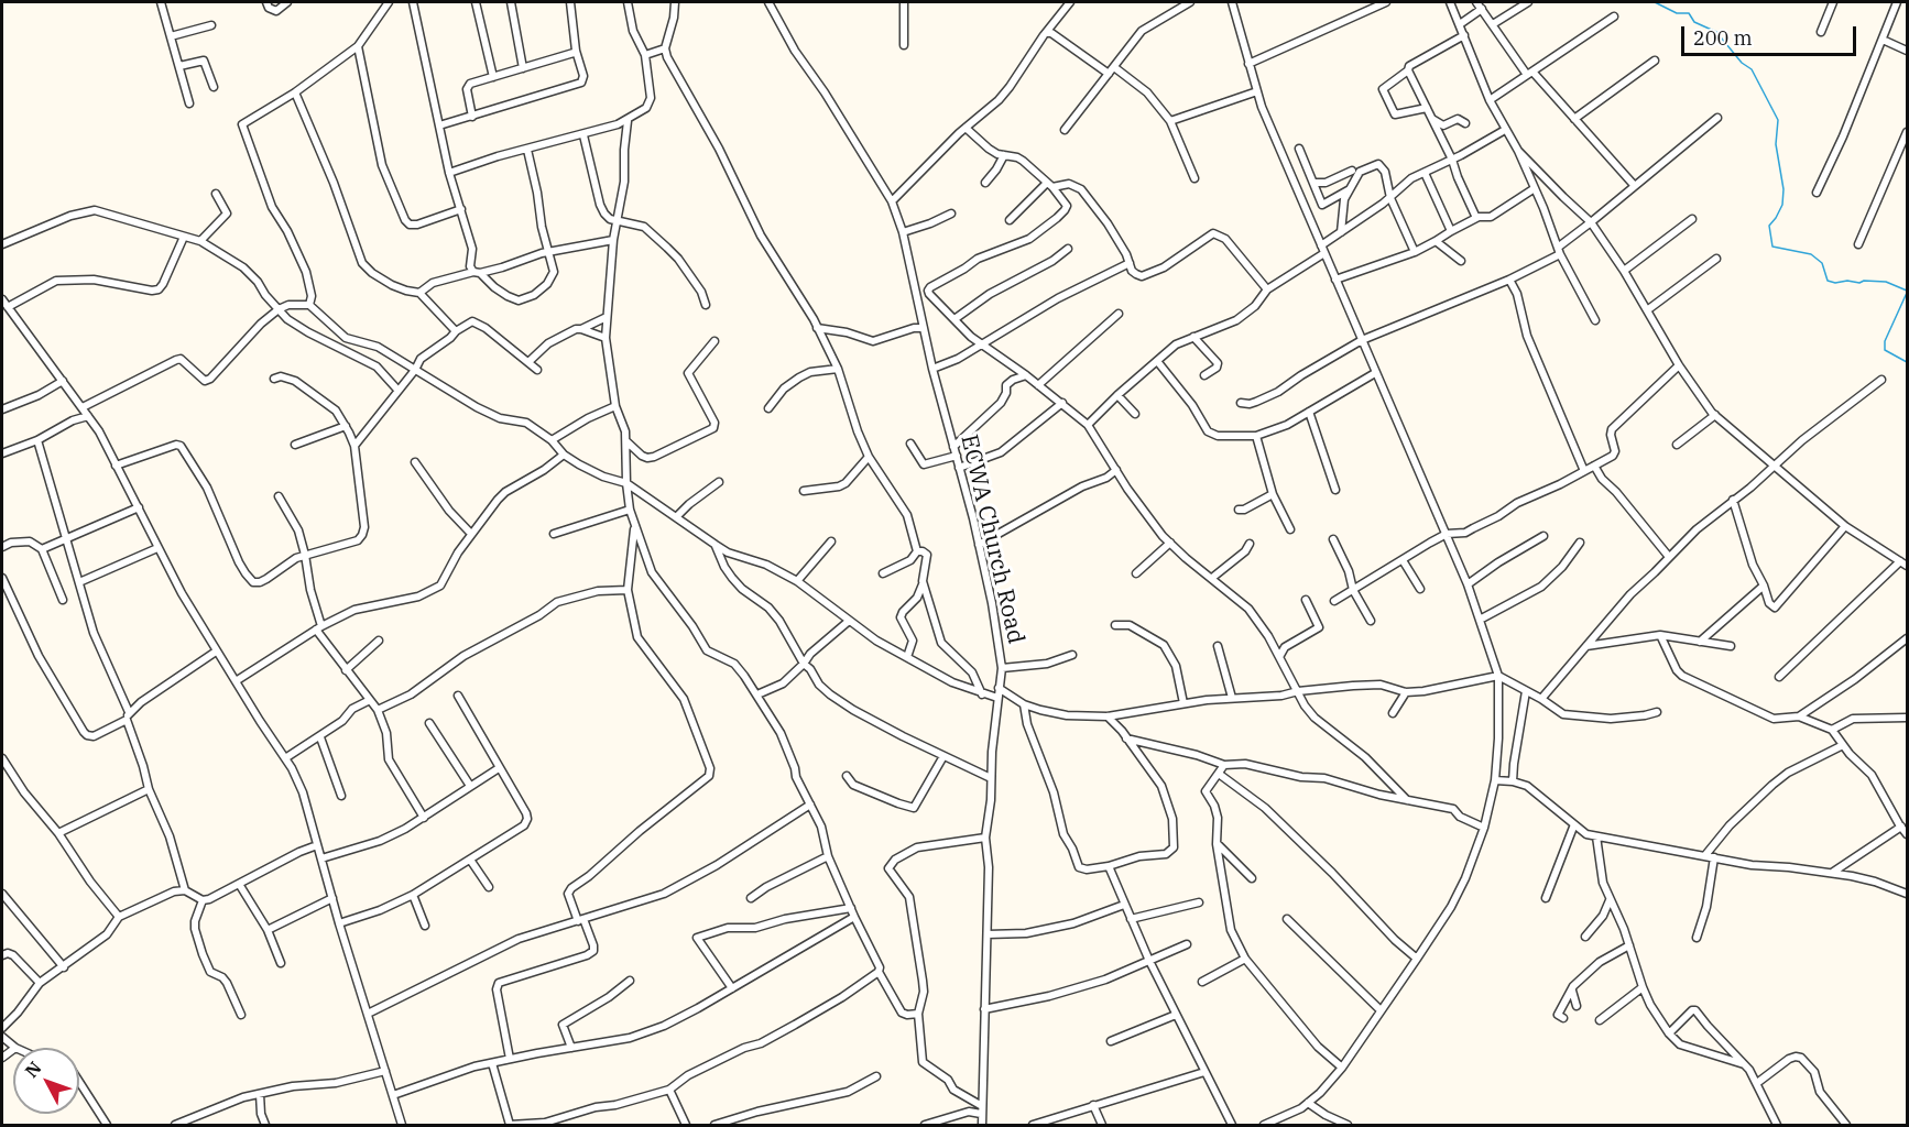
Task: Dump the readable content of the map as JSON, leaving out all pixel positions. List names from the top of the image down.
{
  "streets": {
    "street": ["ECWA Church Road"]
  },
  "scale_bar": "200 m",
  "north": "top left"
}
